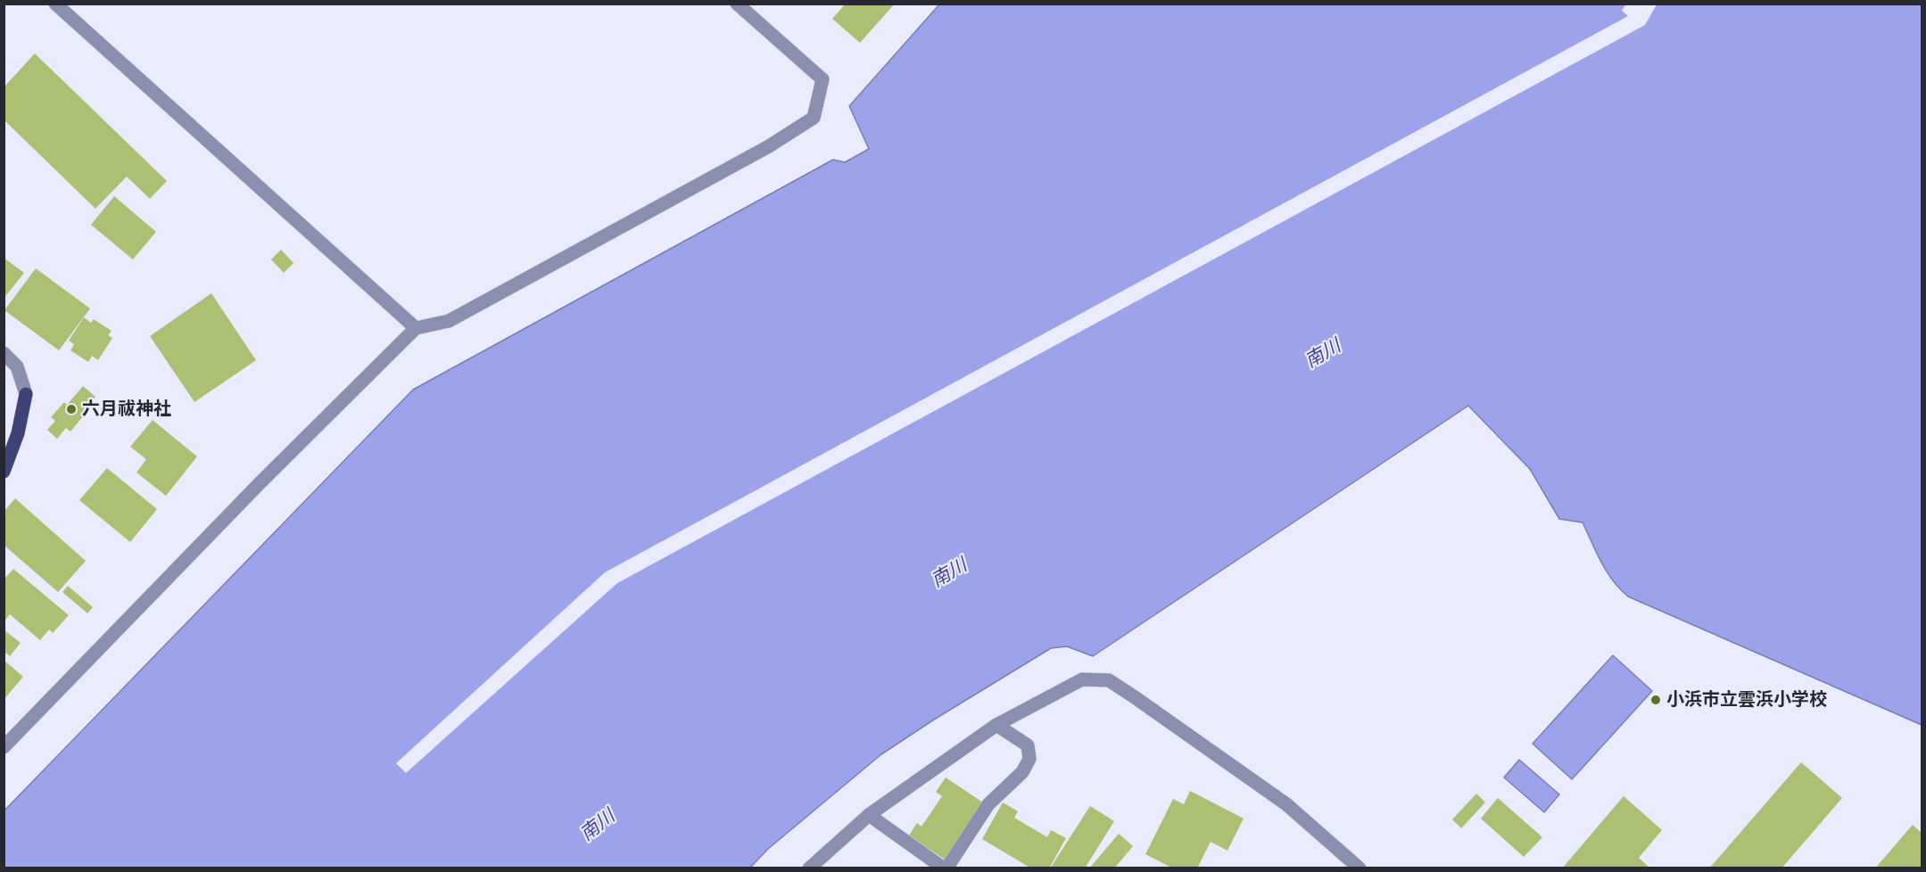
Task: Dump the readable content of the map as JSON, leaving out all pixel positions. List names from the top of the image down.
{
  "water": ["南川"],
  "places": ["六月祓神社", "小浜市立雲浜小学校"]
}
